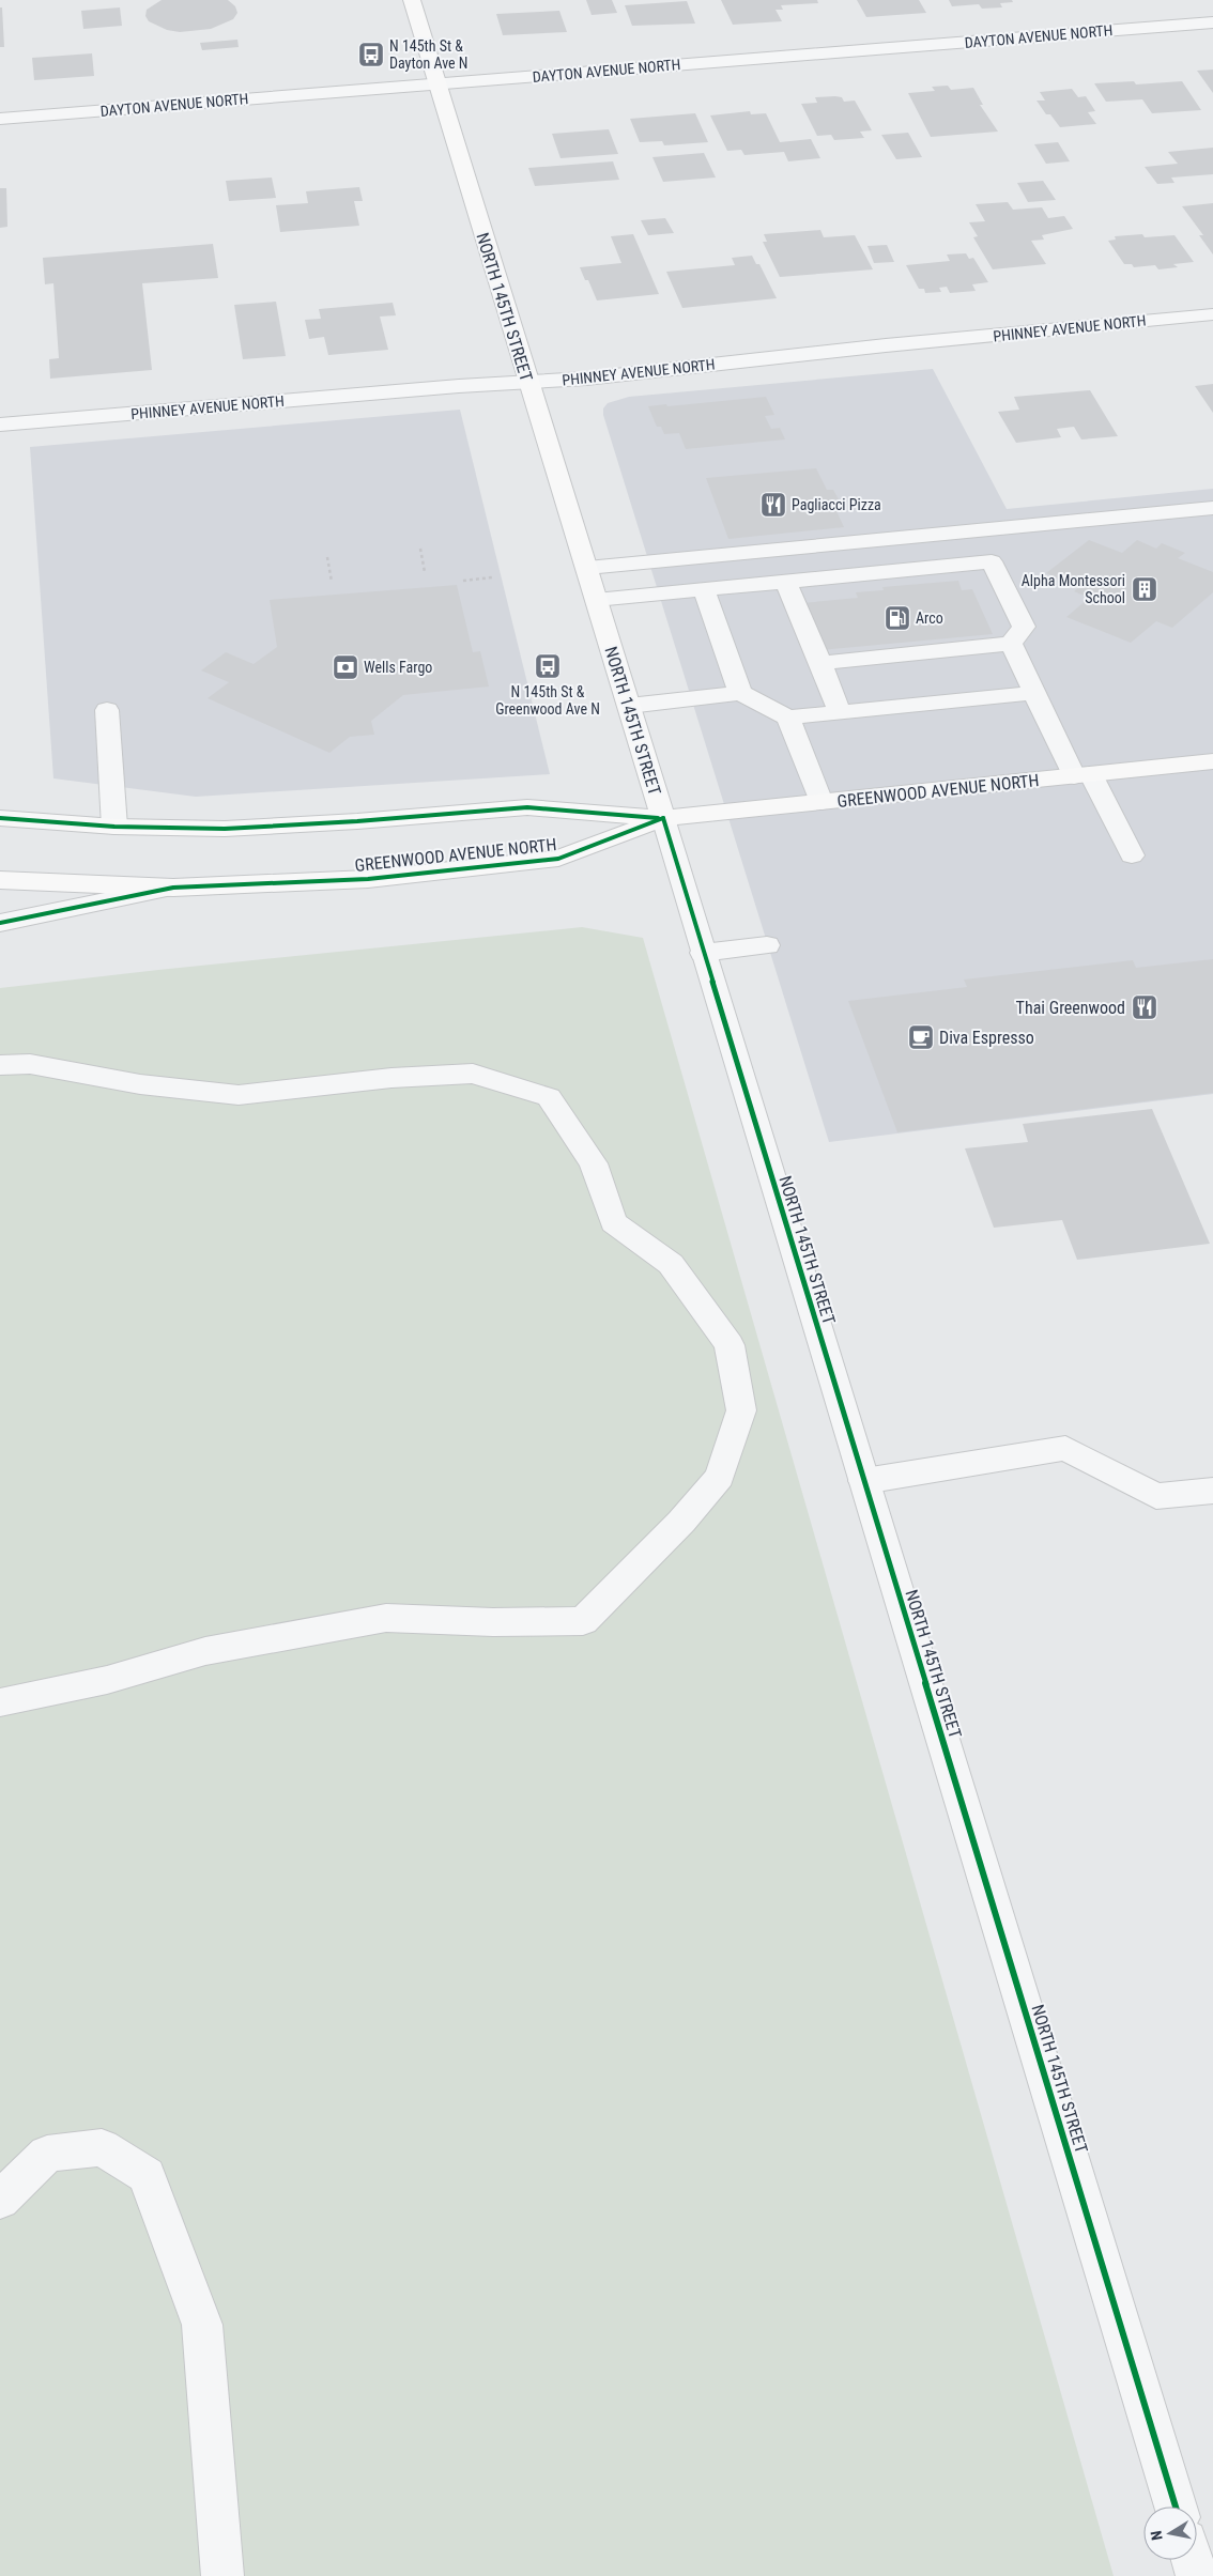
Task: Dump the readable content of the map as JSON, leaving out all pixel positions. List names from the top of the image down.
{
  "streets": {
    "main road": ["NORTH 145TH STREET", "GREENWOOD AVENUE NORTH"],
    "street": ["DAYTON AVENUE NORTH", "PHINNEY AVENUE NORTH"]
  },
  "crossings": [
    ["DAYTON AVENUE NORTH", "NORTH 145TH STREET"],
    ["NORTH 145TH STREET", "PHINNEY AVENUE NORTH"],
    ["NORTH 145TH STREET", "GREENWOOD AVENUE NORTH"]
  ],
  "places": {
    "bus stop": ["N 145th St & Dayton Ave N", "N 145th St & Greenwood Ave N"],
    "restaurant": ["Pagliacci Pizza", "Thai Greenwood"],
    "building": ["Alpha Montessori School"],
    "fuel station": ["Arco"],
    "bank": ["Wells Fargo"],
    "cafe": ["Diva Espresso"]
  },
  "north": "left"
}
